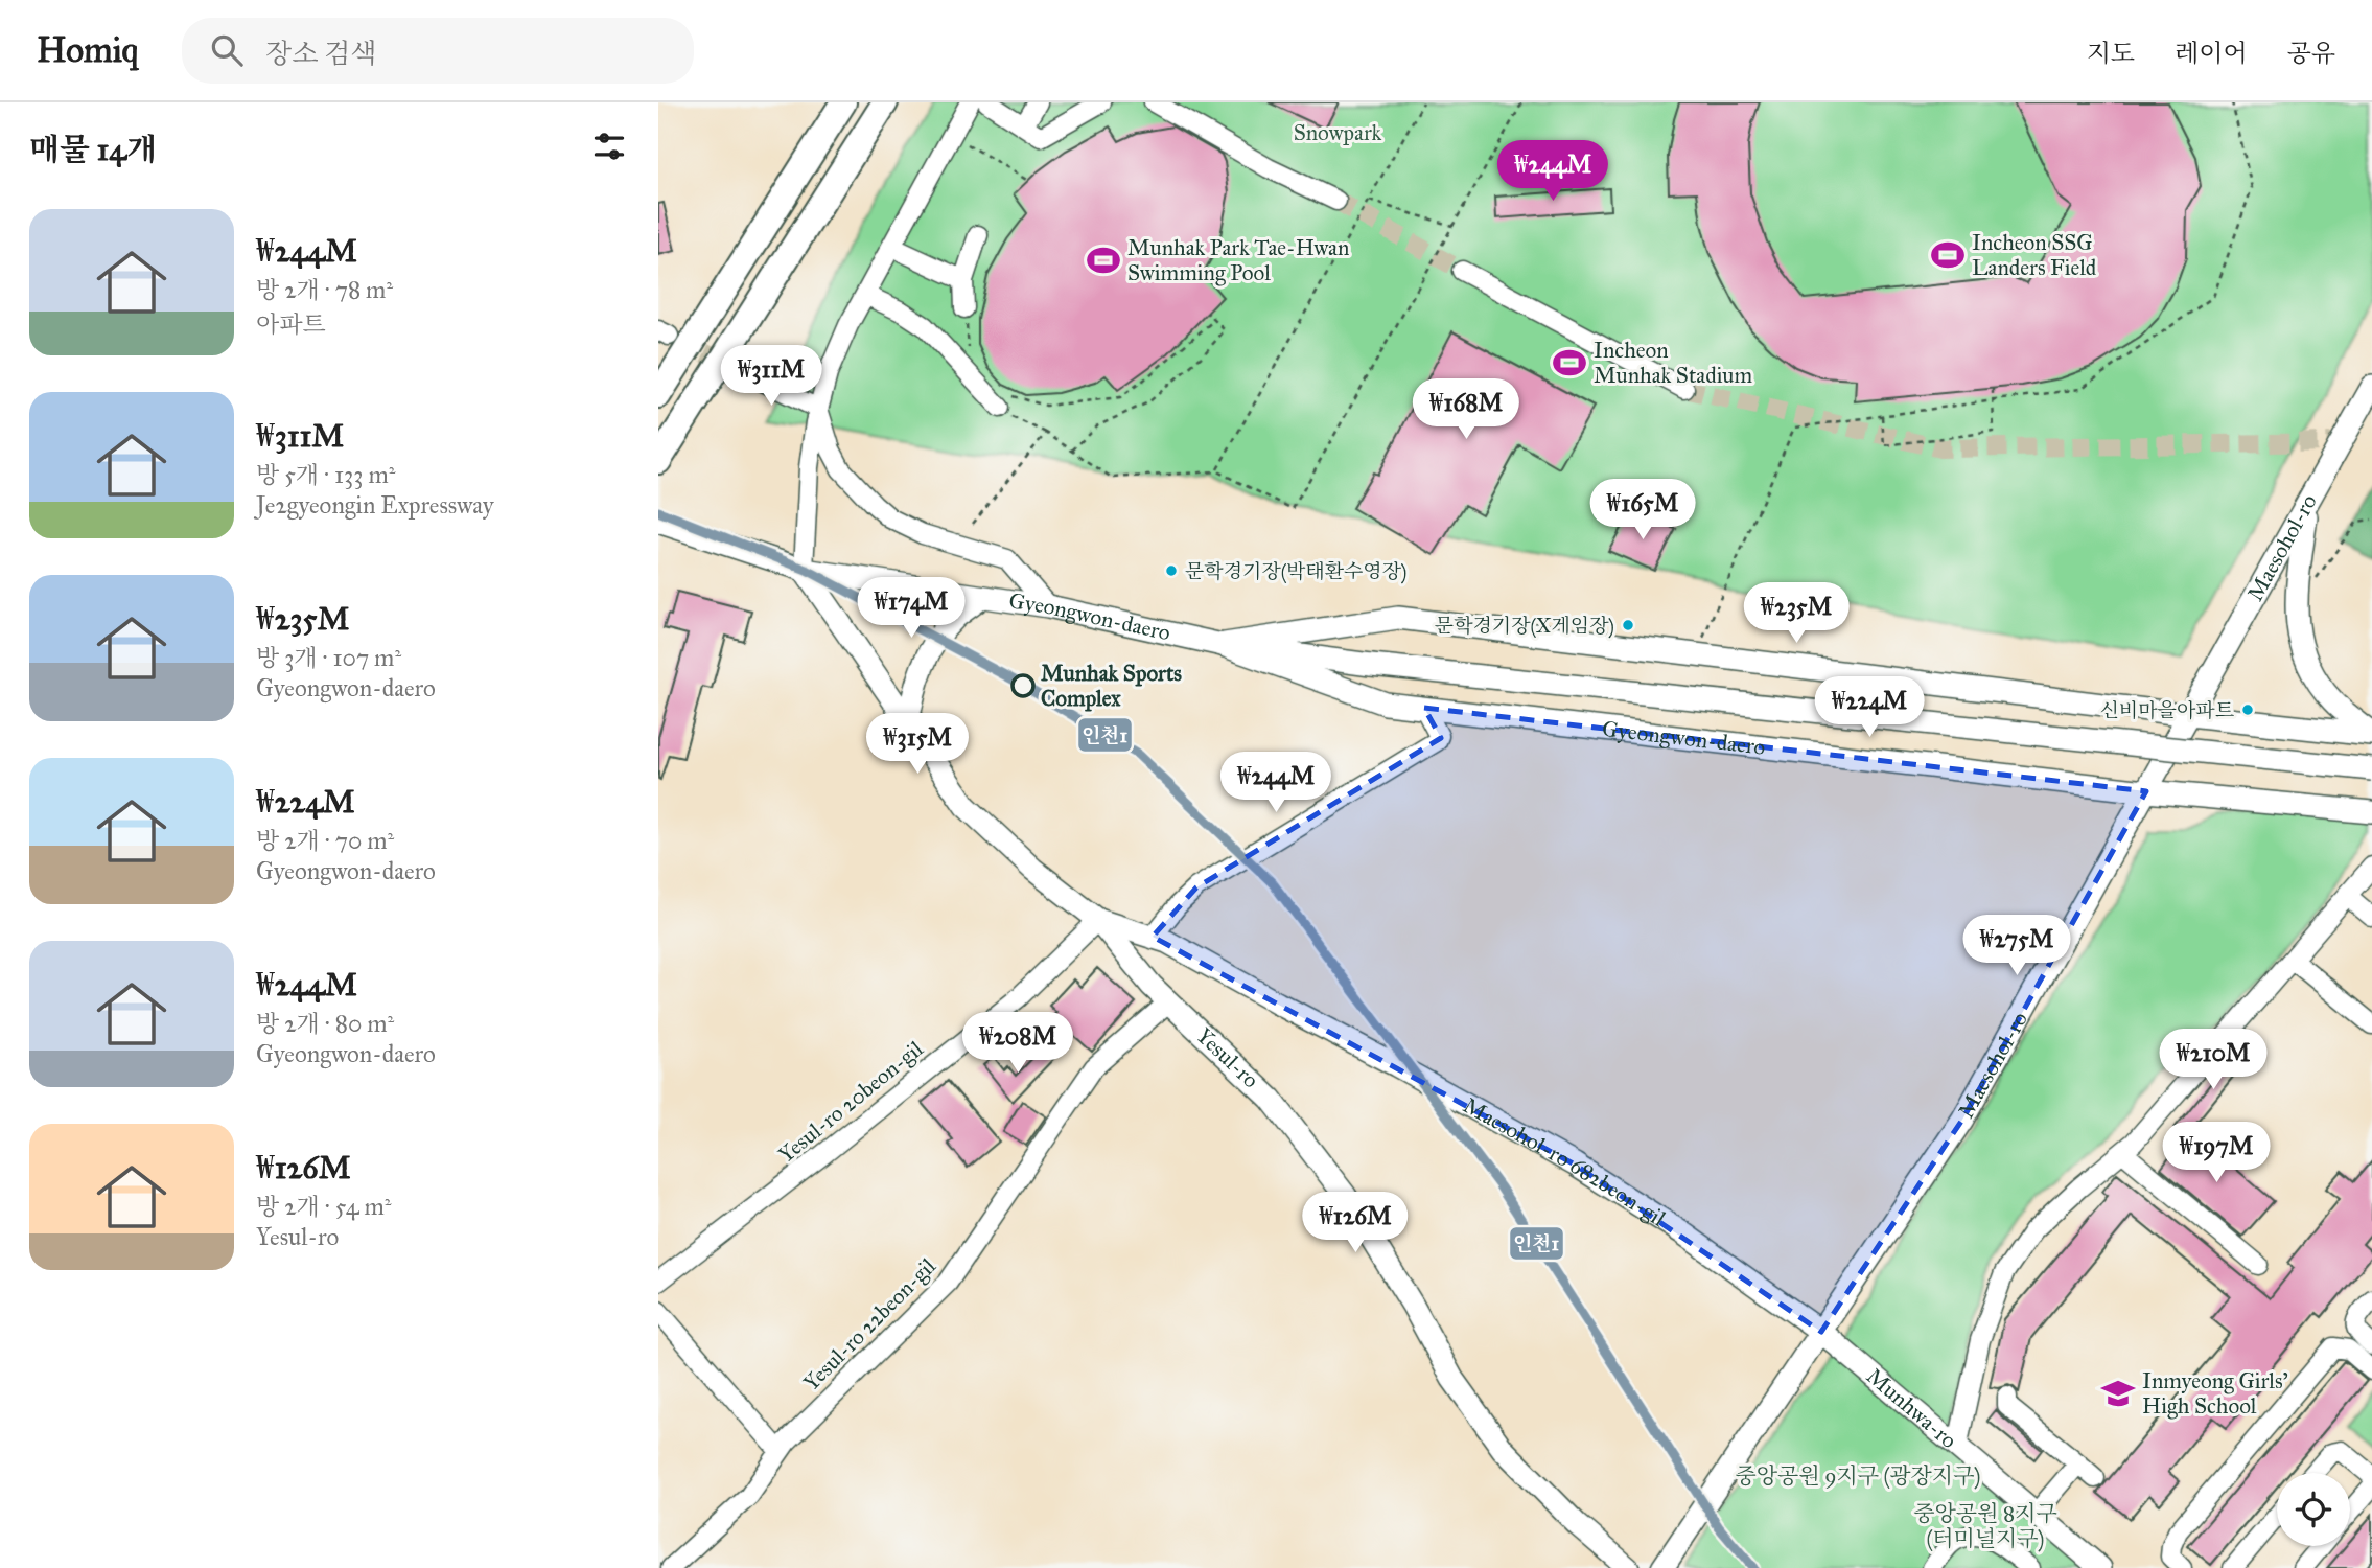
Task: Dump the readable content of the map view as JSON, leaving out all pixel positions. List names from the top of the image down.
{
  "streets": {
    "main road": [
      "Maesohol-ro",
      "Gyeongwon-daero",
      "Yesul-ro",
      "Maesohol-ro 682beon-gil",
      "Munhwa-ro"
    ],
    "street": ["Yesul-ro 20beon-gil", "Yesul-ro 22beon-gil"]
  },
  "crossings": [
    ["Maesohol-ro", "Gyeongwon-daero"],
    ["Maesohol-ro", "Maesohol-ro 682beon-gil"],
    ["Maesohol-ro", "Munhwa-ro"],
    ["Gyeongwon-daero", "Yesul-ro"],
    ["Yesul-ro", "Yesul-ro 20beon-gil"],
    ["Yesul-ro", "Maesohol-ro 682beon-gil"],
    ["Yesul-ro", "Yesul-ro 22beon-gil"],
    ["Yesul-ro 20beon-gil", "Maesohol-ro 682beon-gil"],
    ["Maesohol-ro 682beon-gil", "Munhwa-ro"]
  ],
  "parks": ["Snowpark", "중앙공원 9지구 (광장지구)", "중앙공원 8지구 (터미널지구)"],
  "places": {
    "sports": ["Incheon SSG Landers Field", "Munhak Park Tae-Hwan Swimming Pool", "Incheon Munhak Stadium"],
    "other": [
      "문학경기장(박태환수영장)",
      "문학경기장(X게임장)",
      "Munhak Sports Complex",
      "신비마을아파트"
    ],
    "school or university": ["Inmyeong Girls’ High School"]
  },
  "lines": ["transit line 인천1"],
  "page": {
    "header": "Homiq",
    "search": "장소 검색",
    "nav": ["지도", "레이어", "공유"],
    "heading": "매물 14개",
    "price": [
      "₩244M",
      "₩311M",
      "₩168M",
      "₩165M",
      "₩174M",
      "₩235M",
      "₩224M",
      "₩315M",
      "₩244M",
      "₩275M",
      "₩208M",
      "₩210M",
      "₩197M",
      "₩126M"
    ],
    "list": [
      {
        "name": "₩244M",
        "note": "방 2개 · 78 m² · 아파트"
      },
      {
        "name": "₩311M",
        "note": "방 5개 · 133 m² · Je2gyeongin Expressway"
      },
      {
        "name": "₩235M",
        "note": "방 3개 · 107 m² · Gyeongwon-daero"
      },
      {
        "name": "₩224M",
        "note": "방 2개 · 70 m² · Gyeongwon-daero"
      },
      {
        "name": "₩244M",
        "note": "방 2개 · 80 m² · Gyeongwon-daero"
      },
      {
        "name": "₩126M",
        "note": "방 2개 · 54 m² · Yesul-ro"
      }
    ]
  }
}
